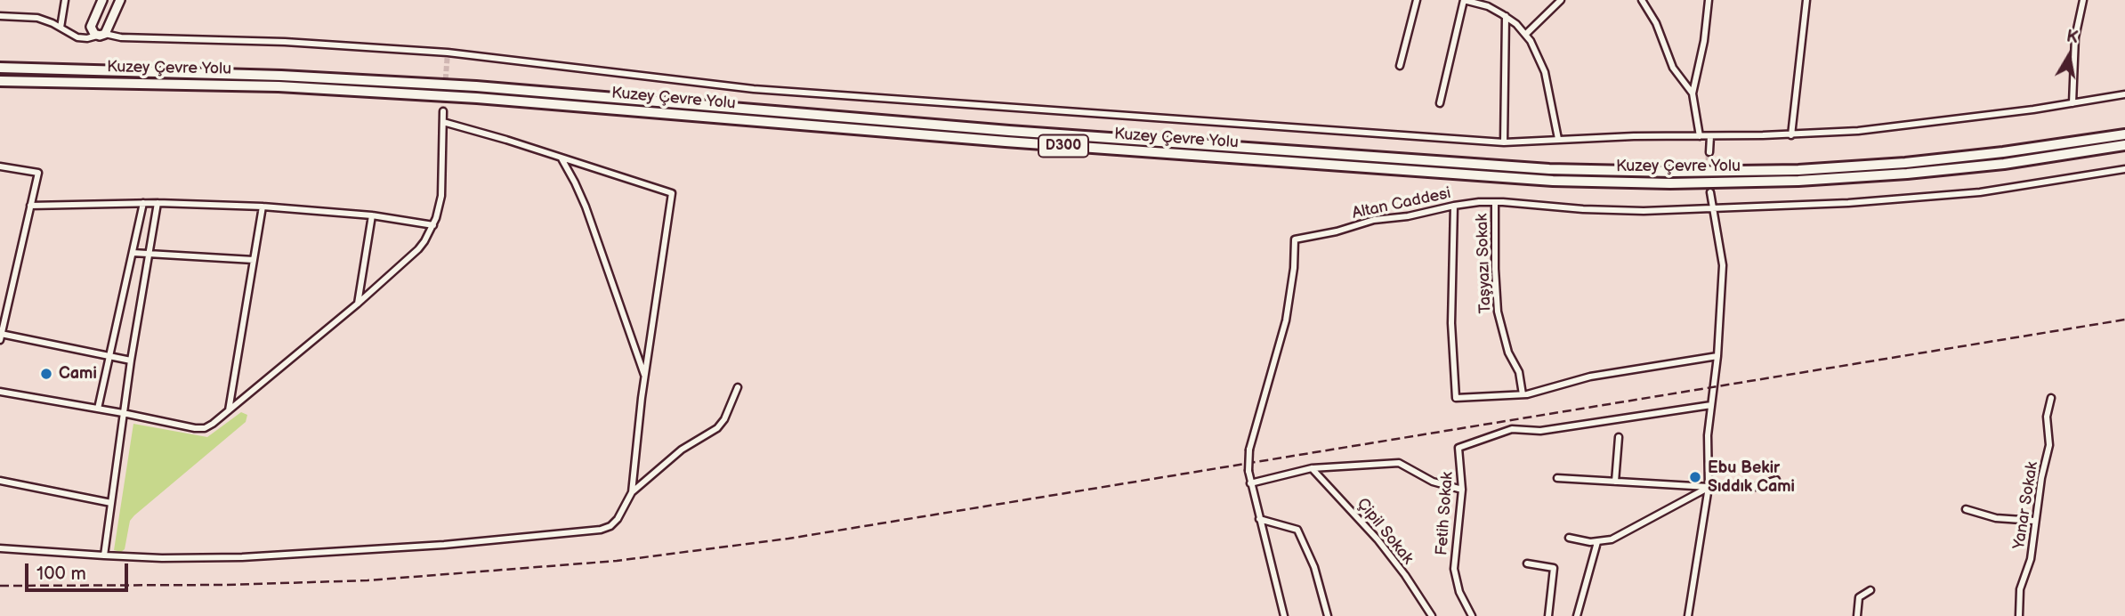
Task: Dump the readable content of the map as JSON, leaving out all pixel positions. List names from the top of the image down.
{
  "streets": {
    "highway": ["Kuzey Çevre Yolu", "D300"],
    "street": [
      "Altan Caddesi",
      "Taşyazı Sokak",
      "Yanar Sokak",
      "Fetih Sokak",
      "Çipil Sokak"
    ]
  },
  "crossings": [
    ["Altan Caddesi", "Taşyazı Sokak"]
  ],
  "places": ["Cami", "Ebu Bekir Sıddık Cami"],
  "scale_bar": "100 m",
  "north": "top"
}
